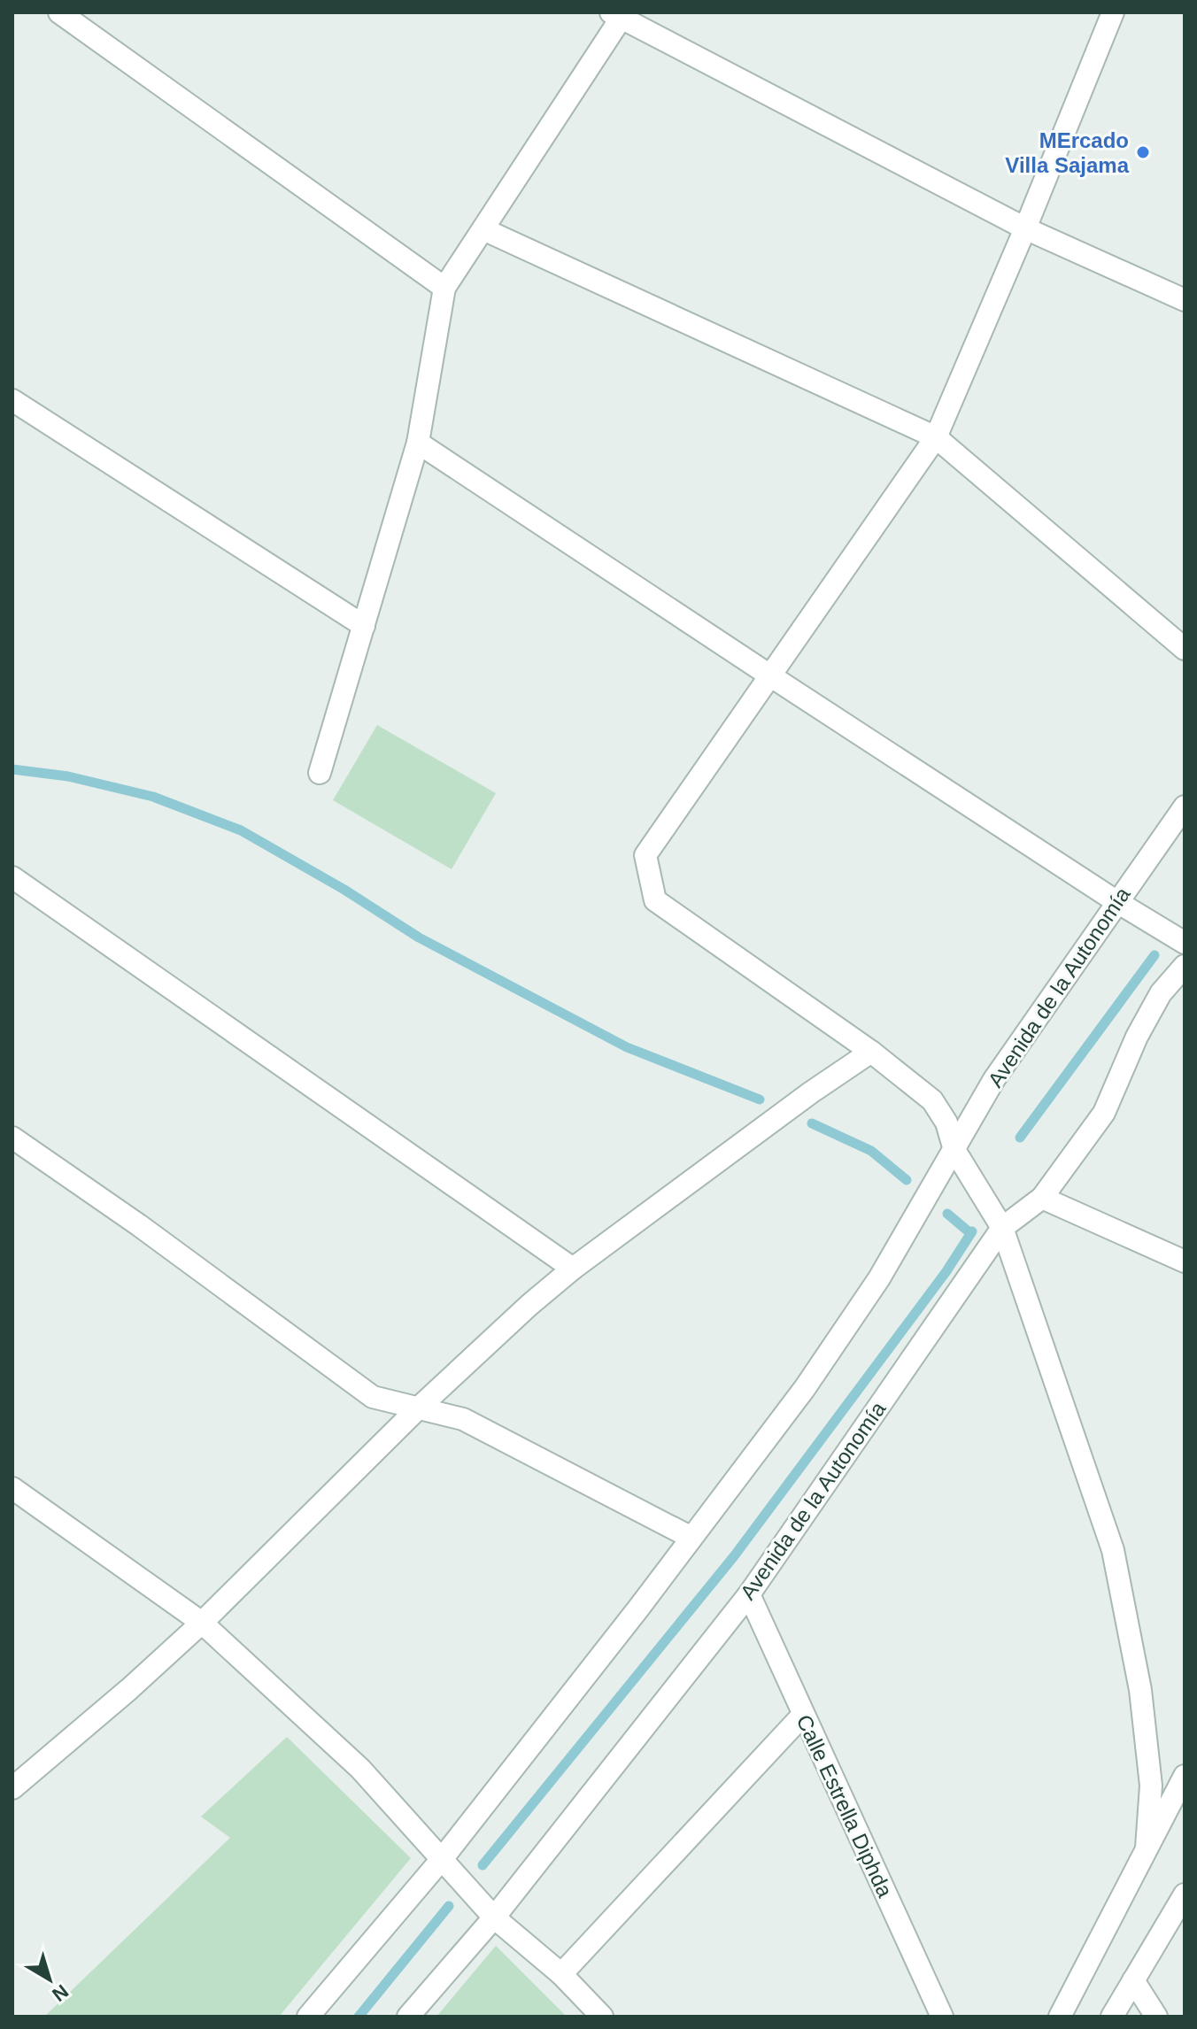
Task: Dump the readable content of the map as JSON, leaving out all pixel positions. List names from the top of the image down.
{
  "streets": {
    "street": ["Avenida de la Autonomía", "Calle Estrella Diphda"]
  },
  "crossings": [
    ["Avenida de la Autonomía", "Calle Estrella Diphda"]
  ],
  "places": ["MErcado Villa Sajama"],
  "north": "bottom right"
}
